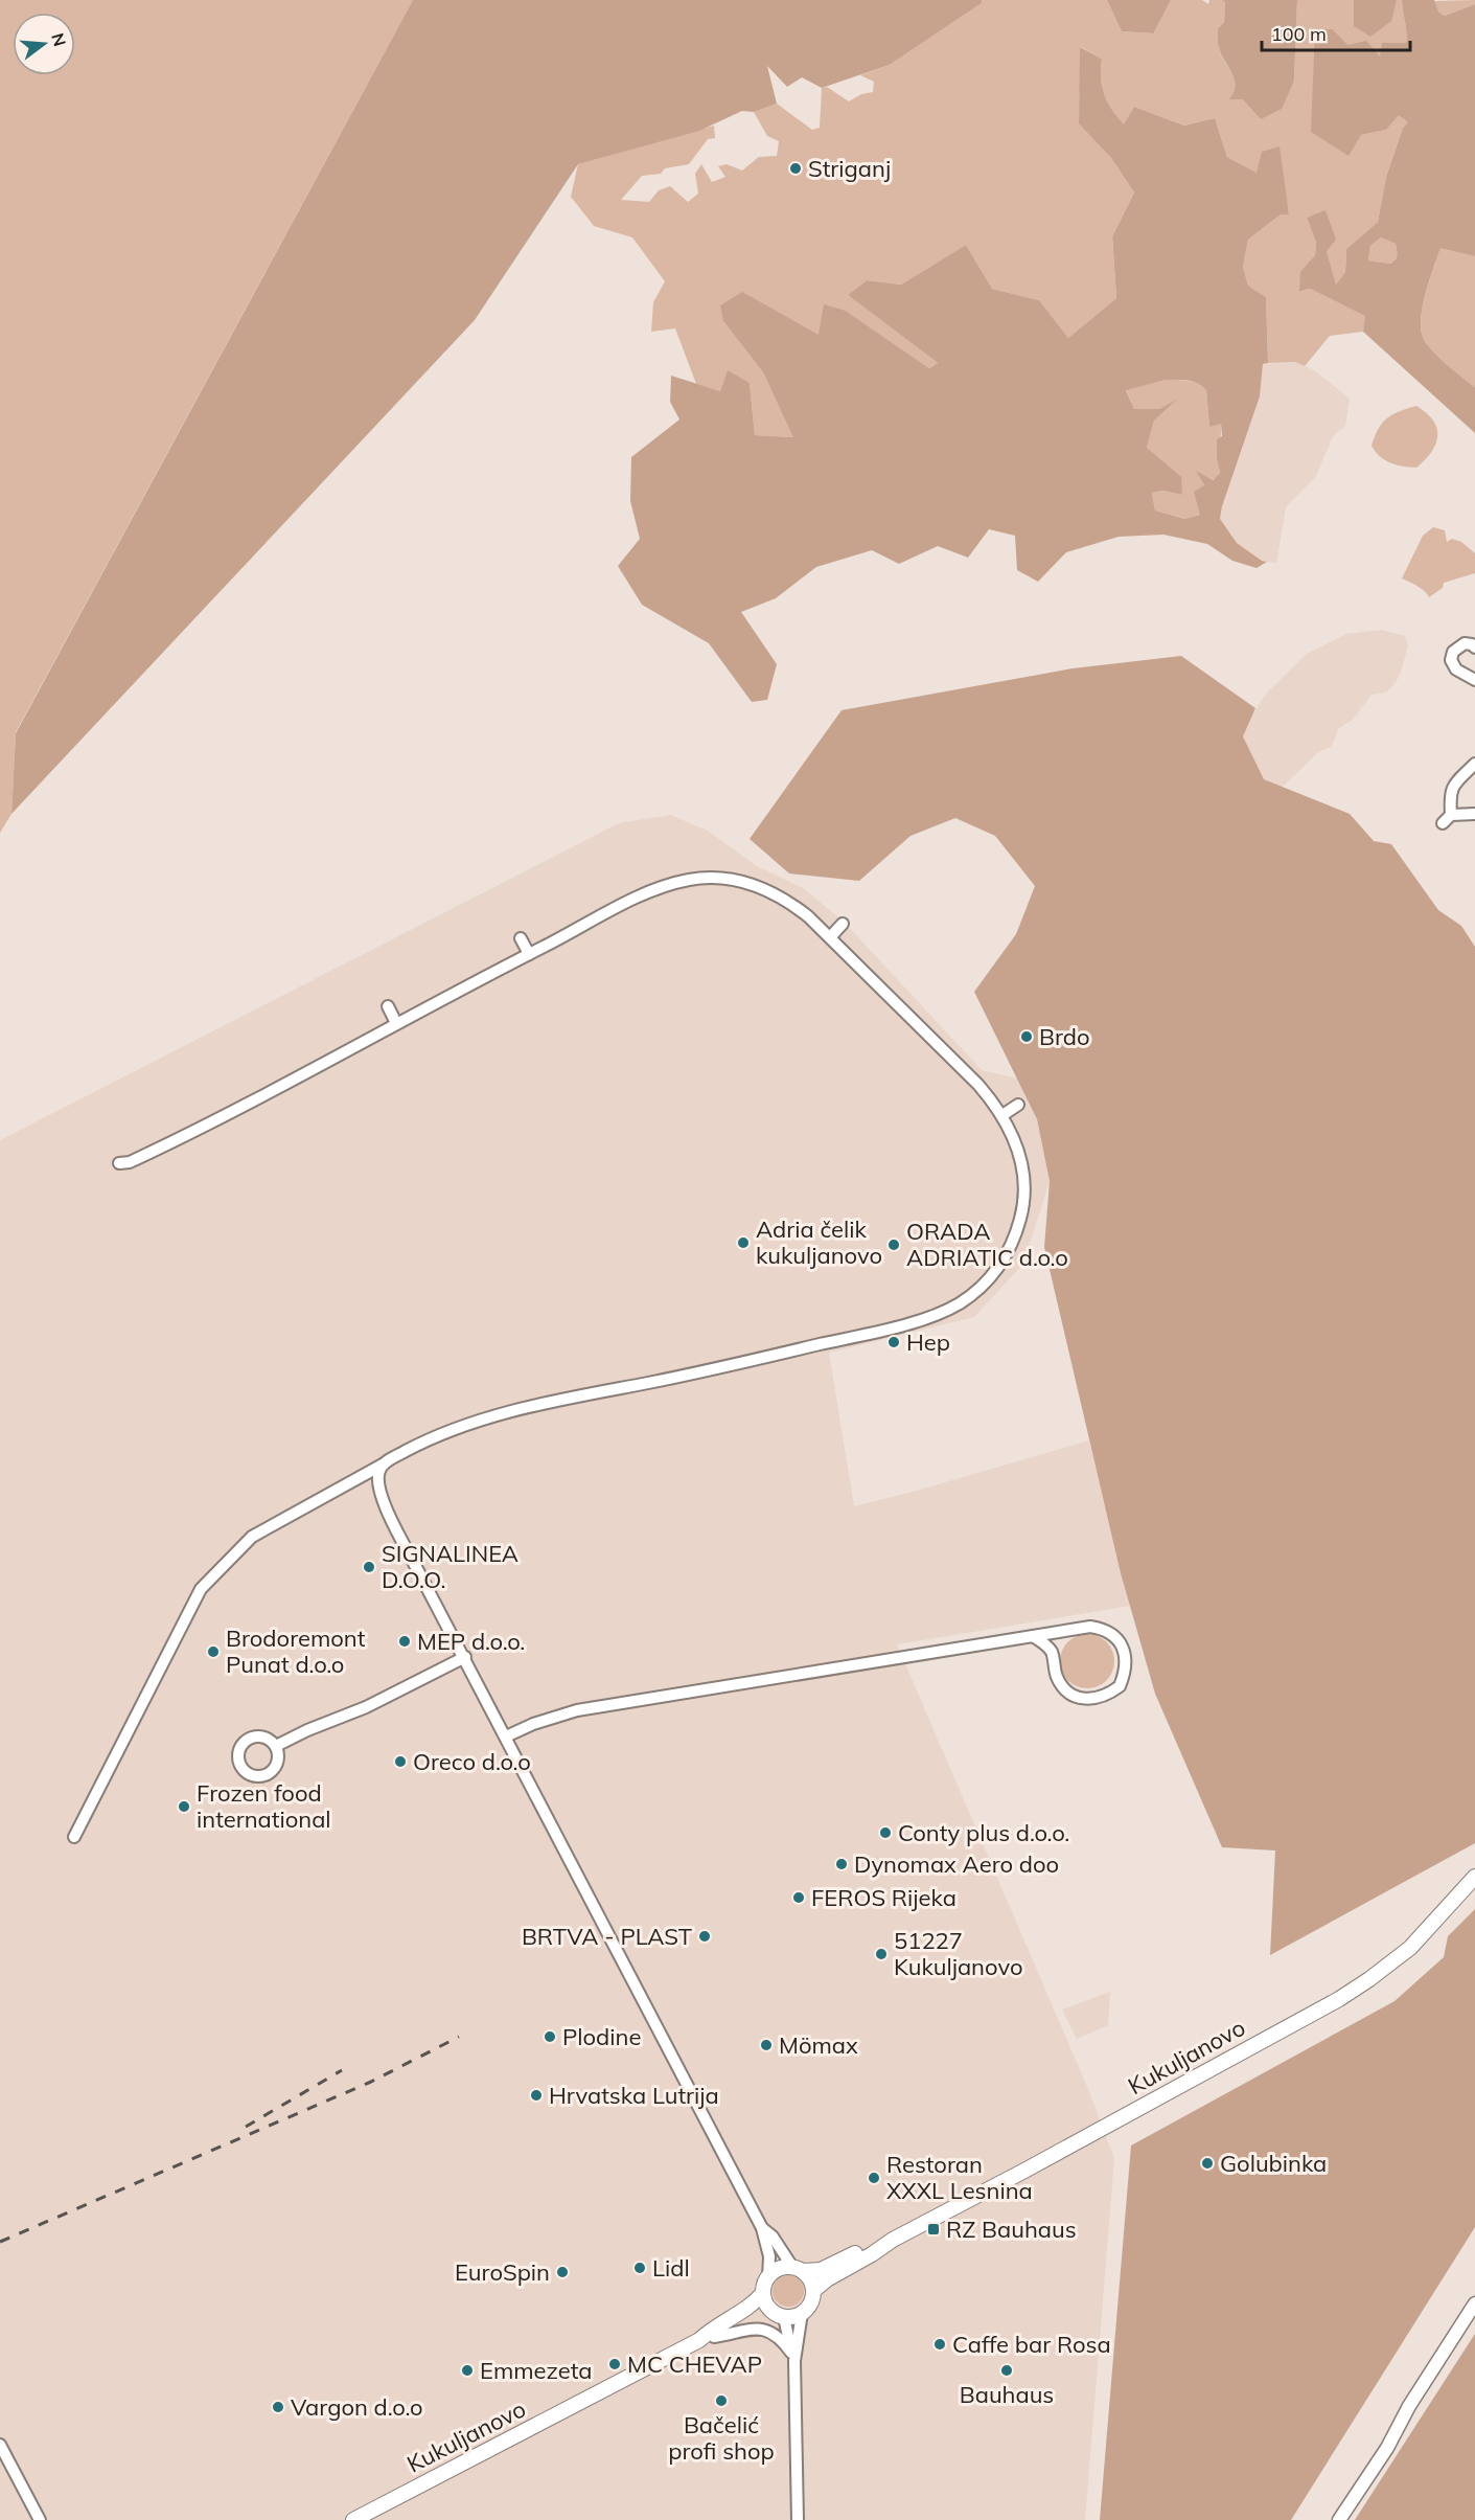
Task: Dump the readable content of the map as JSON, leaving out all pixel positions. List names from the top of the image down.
{
  "streets": {
    "main road": ["Kukuljanovo"]
  },
  "places": {
    "other": [
      "Striganj",
      "Brdo",
      "Adria čelik kukuljanovo",
      "ORADA ADRIATIC d.o.o",
      "Hep",
      "SIGNALINEA D.O.O.",
      "MEP d.o.o.",
      "Brodoremont Punat d.o.o",
      "Oreco d.o.o",
      "Frozen food international",
      "Conty plus d.o.o.",
      "Dynomax Aero doo",
      "FEROS Rijeka",
      "BRTVA - PLAST",
      "51227 Kukuljanovo",
      "Plodine",
      "Mömax",
      "Hrvatska Lutrija",
      "Golubinka",
      "Restoran XXXL Lesnina",
      "Lidl",
      "EuroSpin",
      "Caffe bar Rosa",
      "MC CHEVAP",
      "Emmezeta",
      "Bauhaus",
      "Bačelić profi shop",
      "Vargon d.o.o"
    ],
    "transit": ["RZ Bauhaus"]
  },
  "scale_bar": "100 m",
  "north": "right"
}
